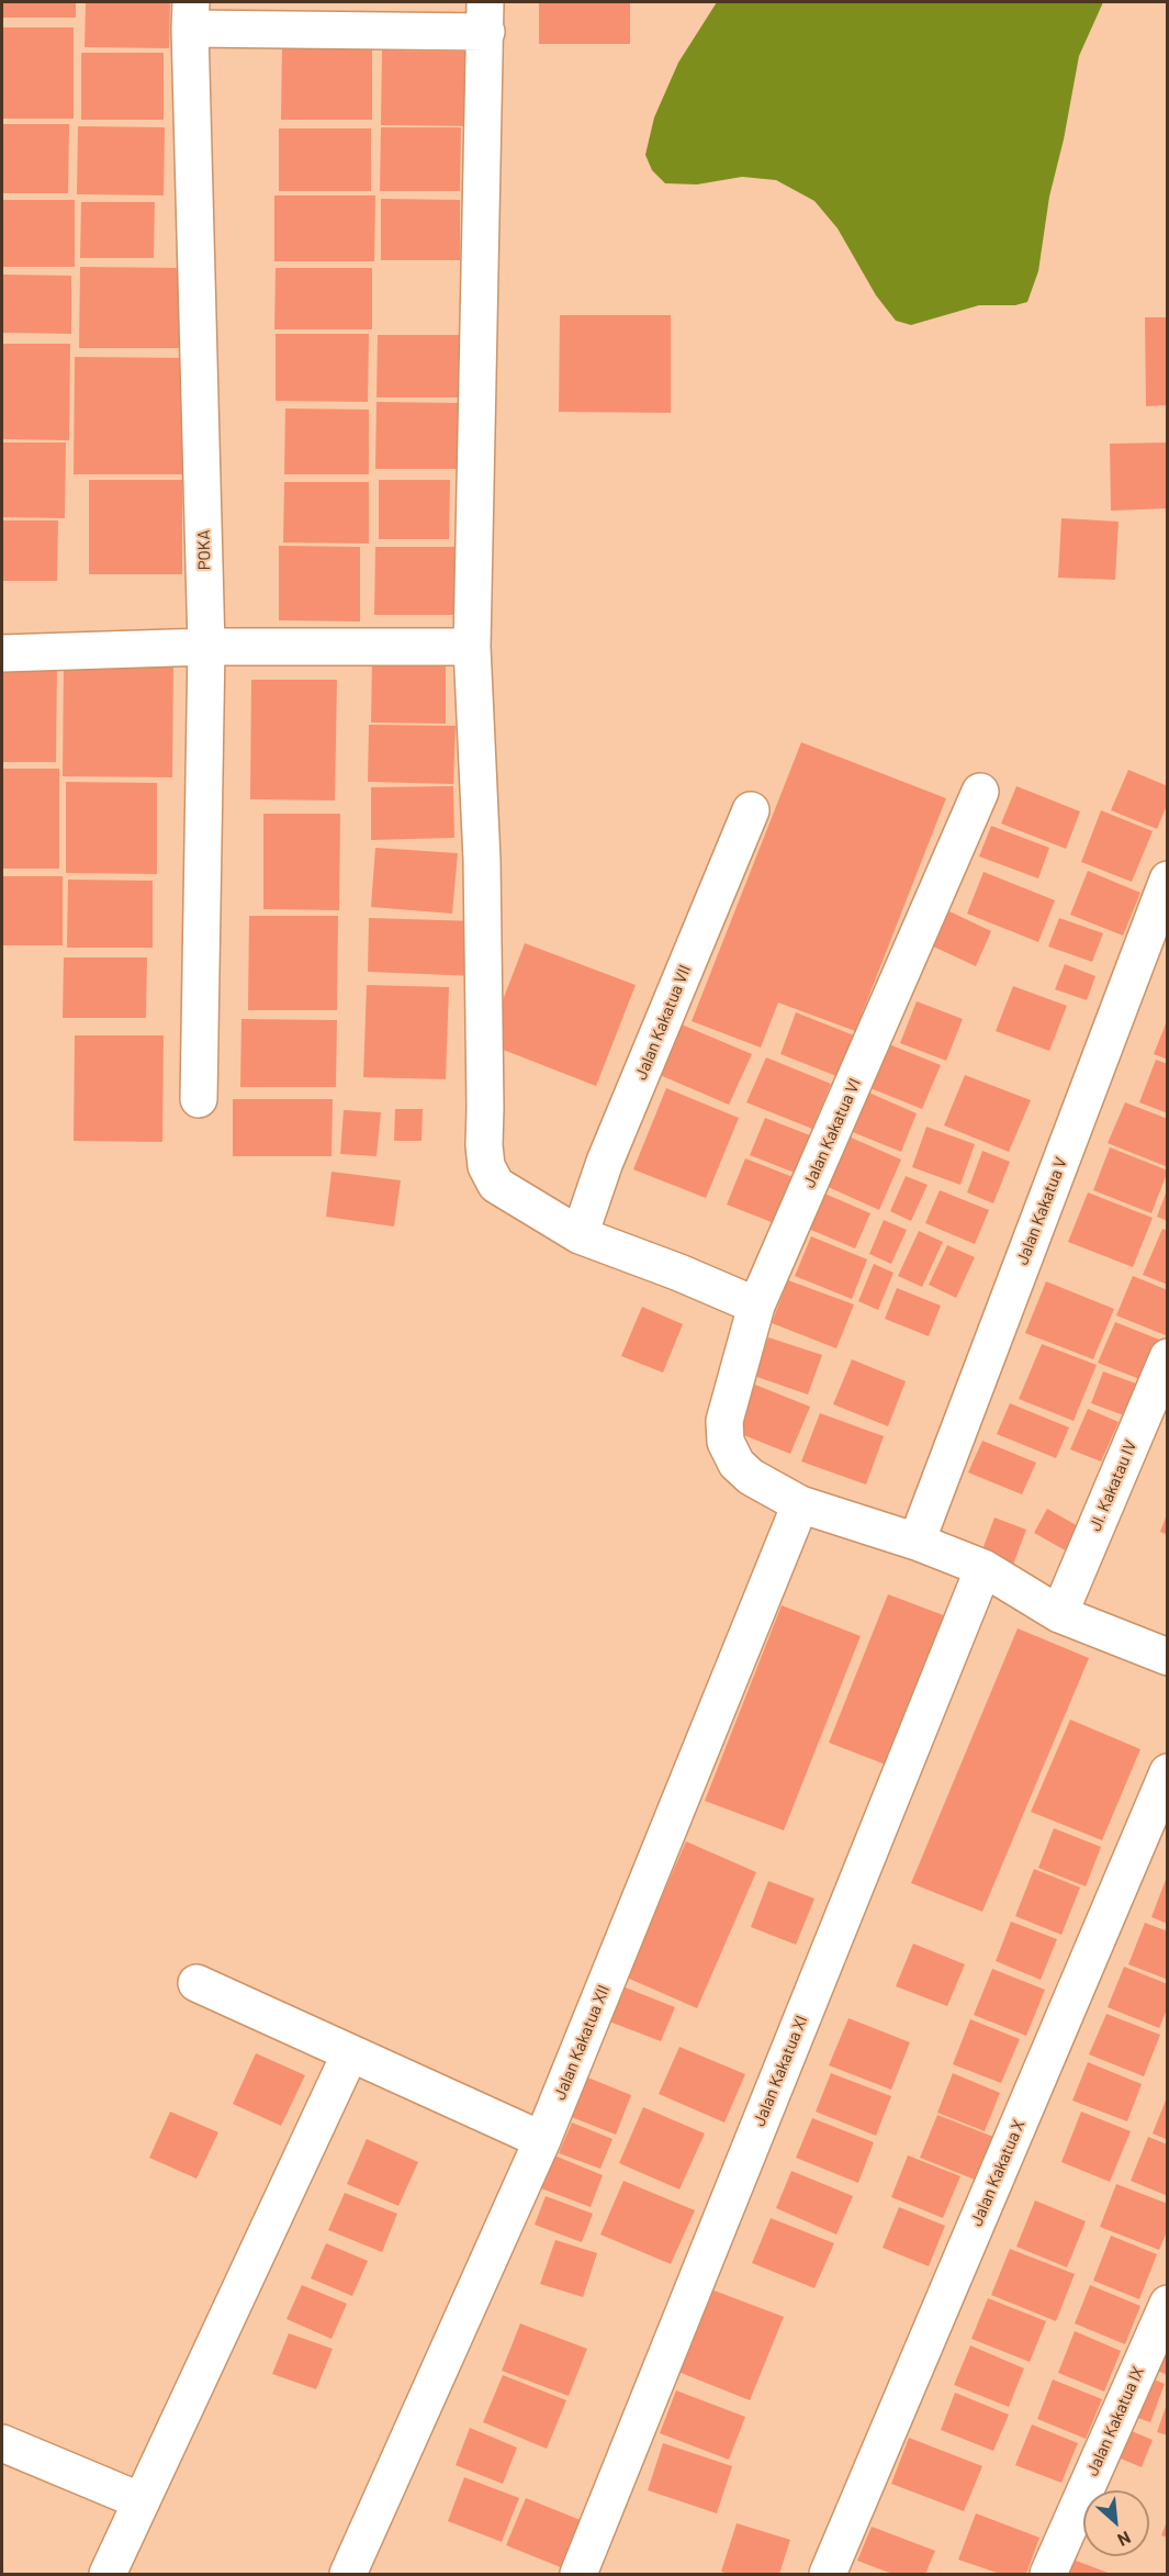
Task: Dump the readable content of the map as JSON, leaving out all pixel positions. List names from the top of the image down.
{
  "streets": {
    "street": [
      "POKA",
      "Jalan Kakatua VII",
      "Jalan Kakatua VI",
      "Jalan Kakatua V",
      "Jl. Kakatau IV",
      "Jalan Kakatua XII",
      "Jalan Kakatua XI",
      "Jalan Kakatua X",
      "Jalan Kakatua IX"
    ]
  },
  "crossings": [
    ["Jalan Kakatua VI", "Jalan Kakatua XII"]
  ],
  "north": "bottom right"
}
